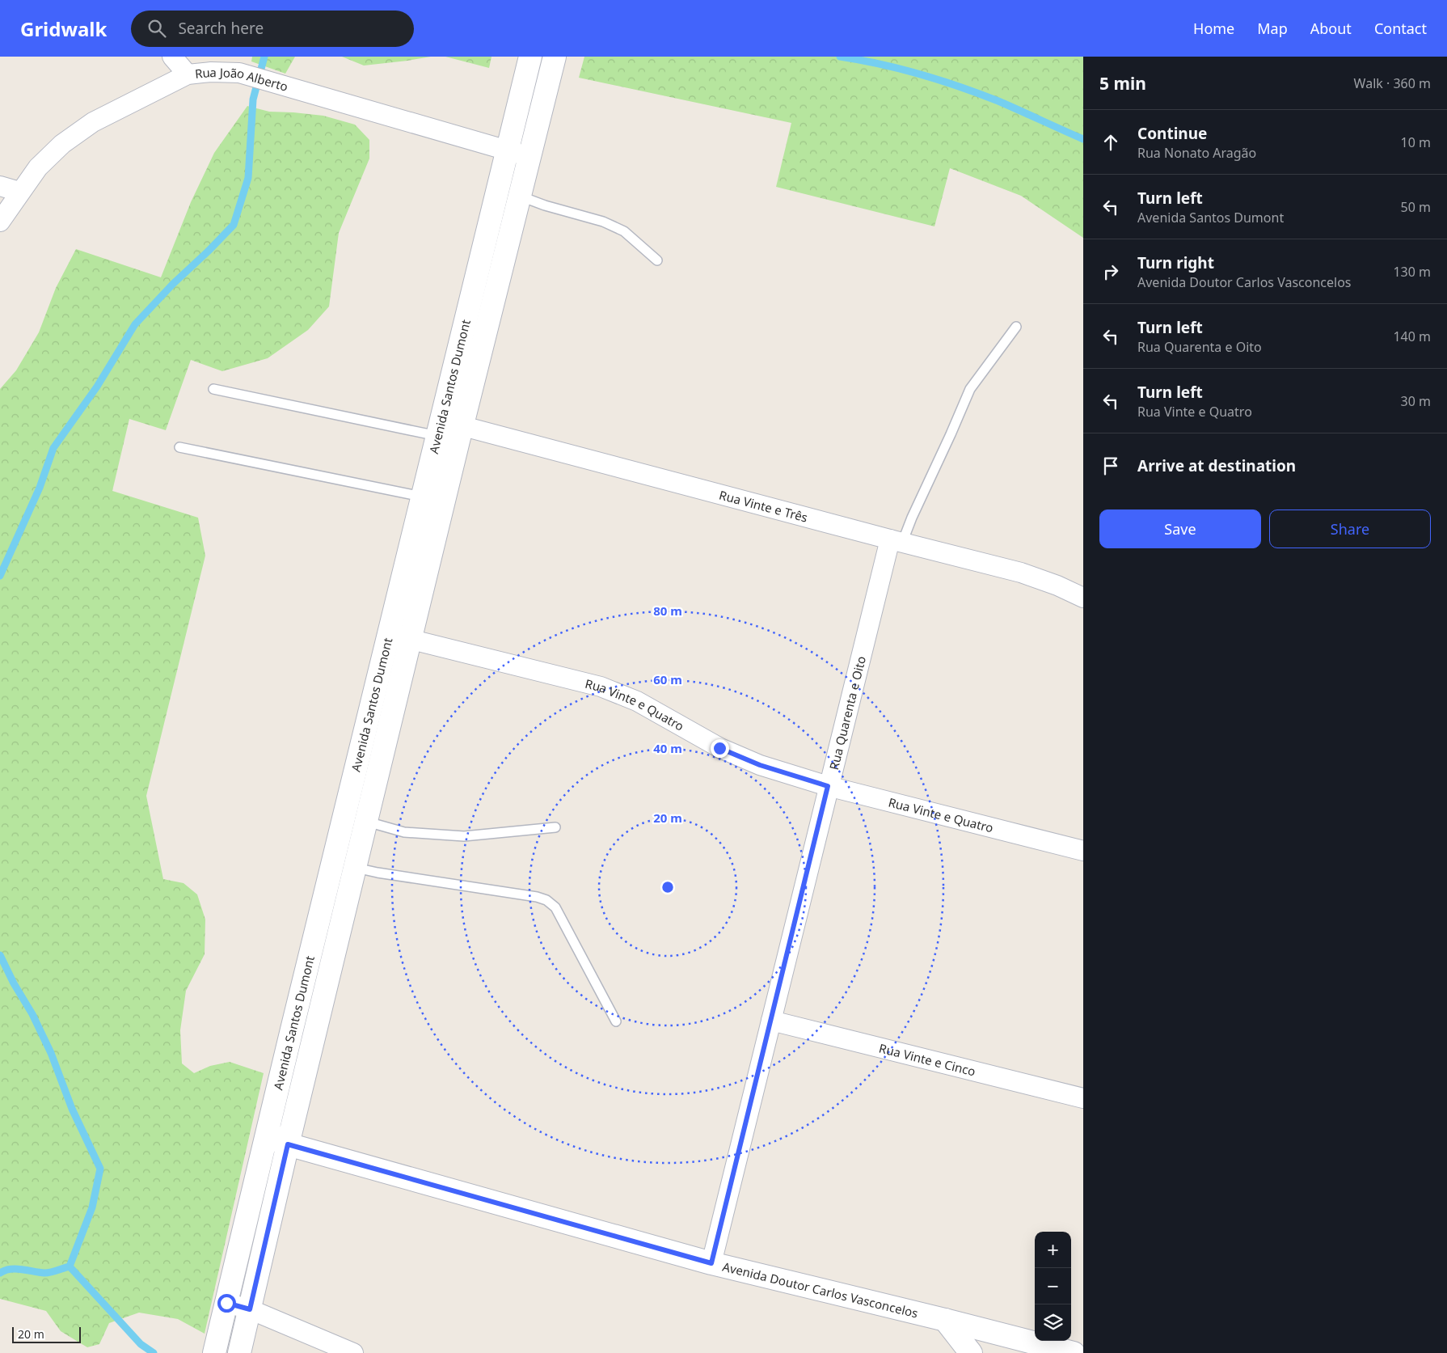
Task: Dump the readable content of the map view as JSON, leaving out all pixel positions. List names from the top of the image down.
{
  "streets": {
    "main road": ["Avenida Santos Dumont", "Avenida Doutor Carlos Vasconcelos"],
    "street": [
      "Rua João Alberto",
      "Rua Vinte e Três",
      "Rua Vinte e Quatro",
      "Rua Quarenta e Oito",
      "Rua Vinte e Cinco"
    ]
  },
  "crossings": [
    ["Rua João Alberto", "Avenida Santos Dumont"],
    ["Avenida Santos Dumont", "Rua Vinte e Três"],
    ["Avenida Santos Dumont", "Rua Vinte e Quatro"],
    ["Avenida Santos Dumont", "Avenida Doutor Carlos Vasconcelos"],
    ["Rua Vinte e Três", "Rua Quarenta e Oito"],
    ["Rua Vinte e Quatro", "Rua Quarenta e Oito"],
    ["Rua Quarenta e Oito", "Rua Vinte e Cinco"],
    ["Rua Quarenta e Oito", "Avenida Doutor Carlos Vasconcelos"]
  ],
  "scale_bar": "20 m",
  "page": {
    "header": "Gridwalk",
    "search": "Search here",
    "nav": [
      "Home",
      "Map",
      "About",
      "Contact"
    ],
    "heading": ["5 min", "Walk · 360 m"],
    "list": [
      ["Continue", "Rua Nonato Aragão", "10 m"],
      ["Turn left", "Avenida Santos Dumont", "50 m"],
      ["Turn right", "Avenida Doutor Carlos Vasconcelos", "130 m"],
      ["Turn left", "Rua Quarenta e Oito", "140 m"],
      ["Turn left", "Rua Vinte e Quatro", "30 m"],
      "Arrive at destination"
    ],
    "buttons": ["Save", "Share"],
    "map_buttons": ["+", "−"],
    "scale": "20 m"
  },
  "rings": [
    "80 m",
    "60 m",
    "40 m",
    "20 m"
  ]
}
